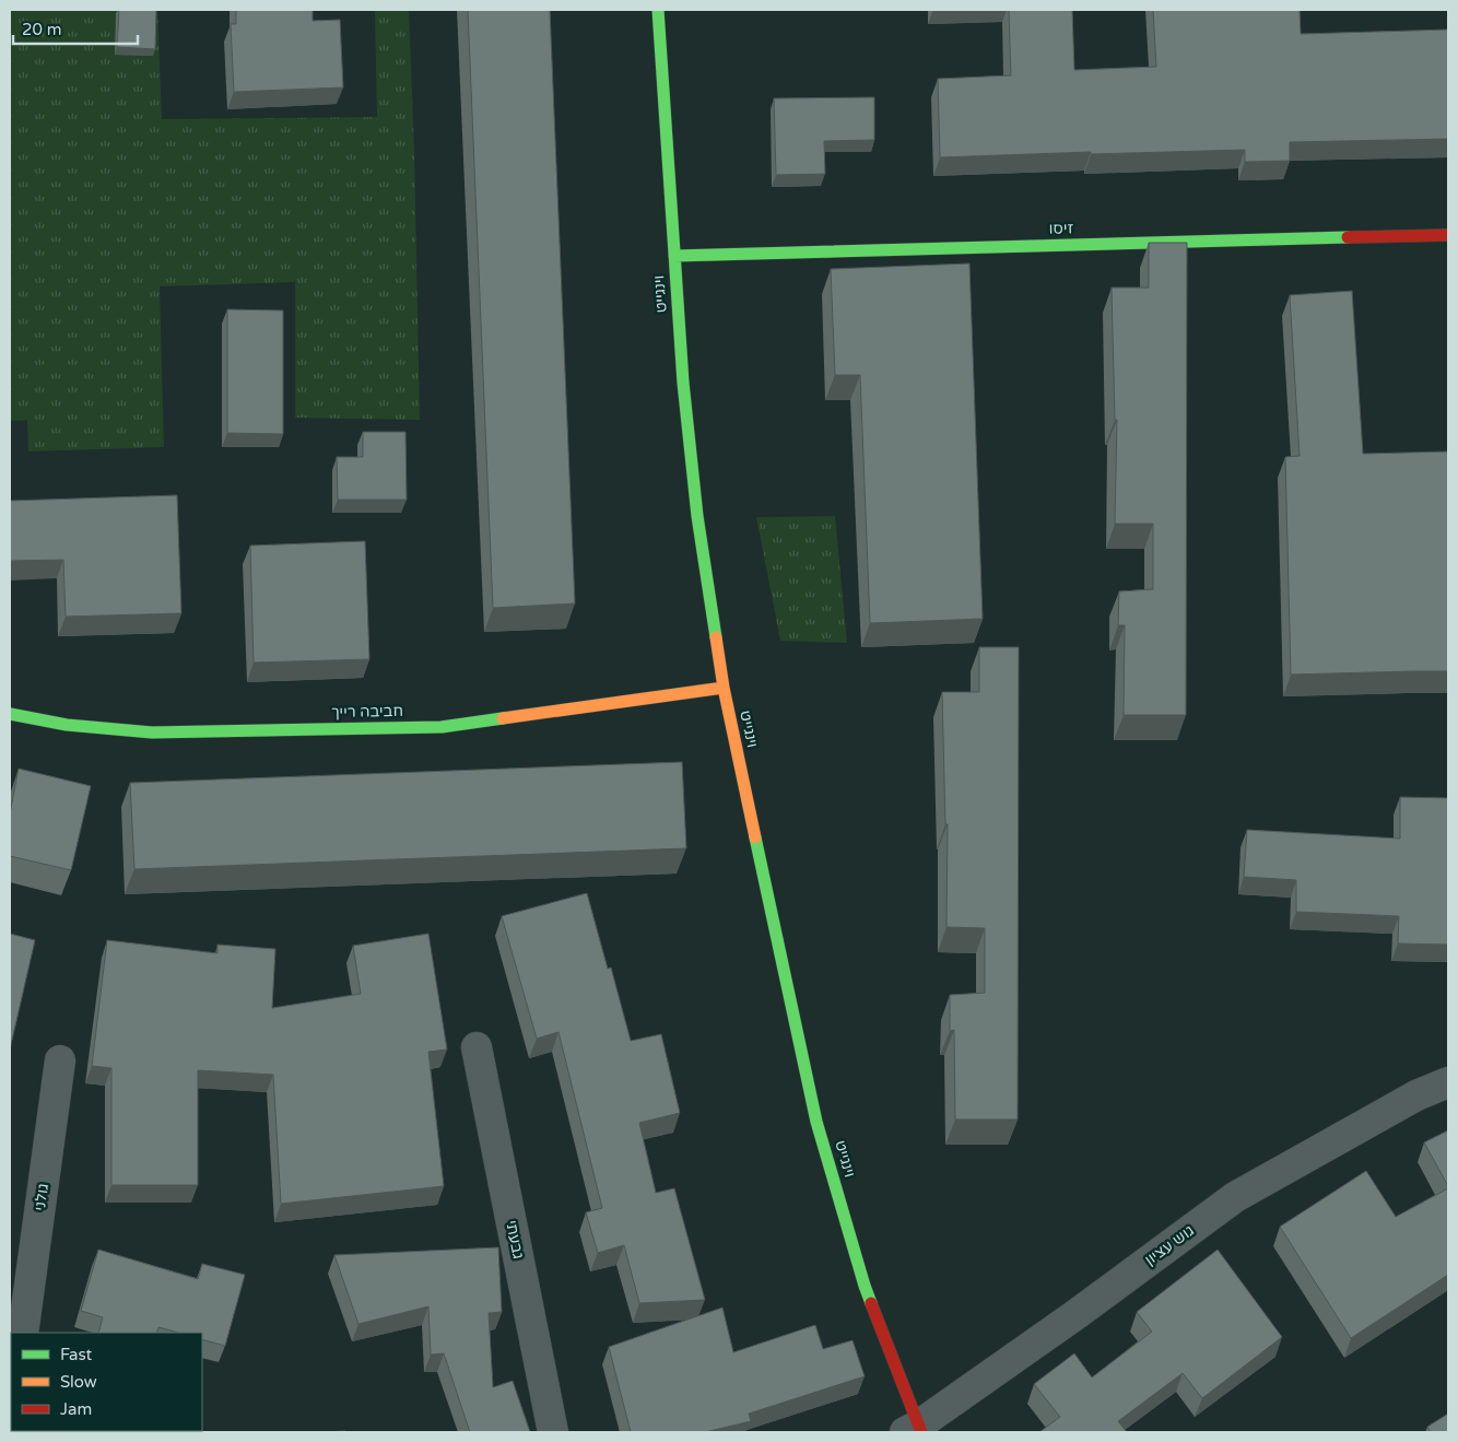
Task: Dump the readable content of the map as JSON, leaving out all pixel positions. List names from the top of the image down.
{
  "streets": {
    "street": [
      "זיסו",
      "וינגייט",
      "חביבה רייך",
      "גולני",
      "גבעתי",
      "גוש עציון"
    ]
  },
  "crossings": [
    ["זיסו", "וינגייט"],
    ["וינגייט", "חביבה רייך"],
    ["וינגייט", "גוש עציון"]
  ],
  "legend": ["Fast", "Slow", "Jam"],
  "scale_bar": "20 m"
}
